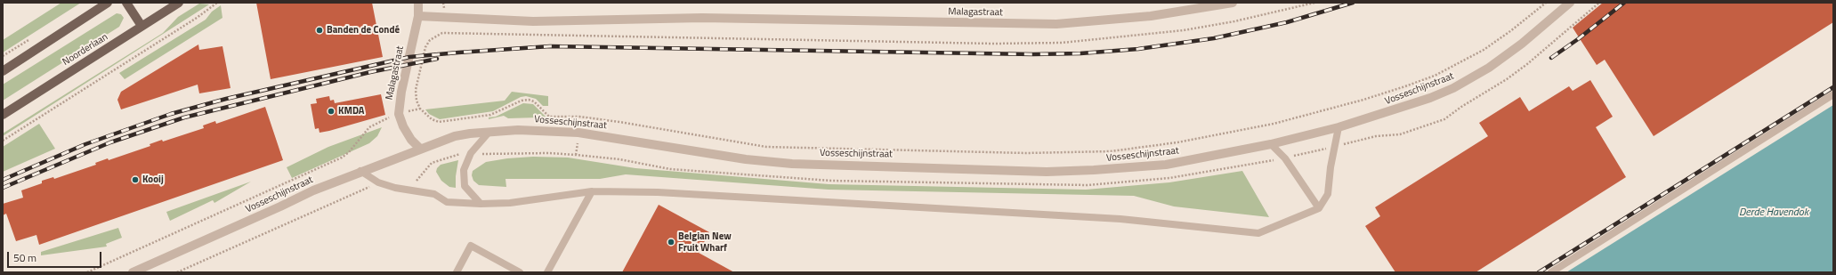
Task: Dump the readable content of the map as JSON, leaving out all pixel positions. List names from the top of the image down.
{
  "streets": {
    "main road": ["Noorderlaan"],
    "street": ["Malagastraat", "Vosseschijnstraat"]
  },
  "crossings": [
    ["Malagastraat", "Vosseschijnstraat"]
  ],
  "water": ["Derde Havendok"],
  "places": [
    "Banden de Condé",
    "KMDA",
    "Kooij",
    "Belgian New Fruit Wharf"
  ],
  "scale_bar": "50 m"
}
